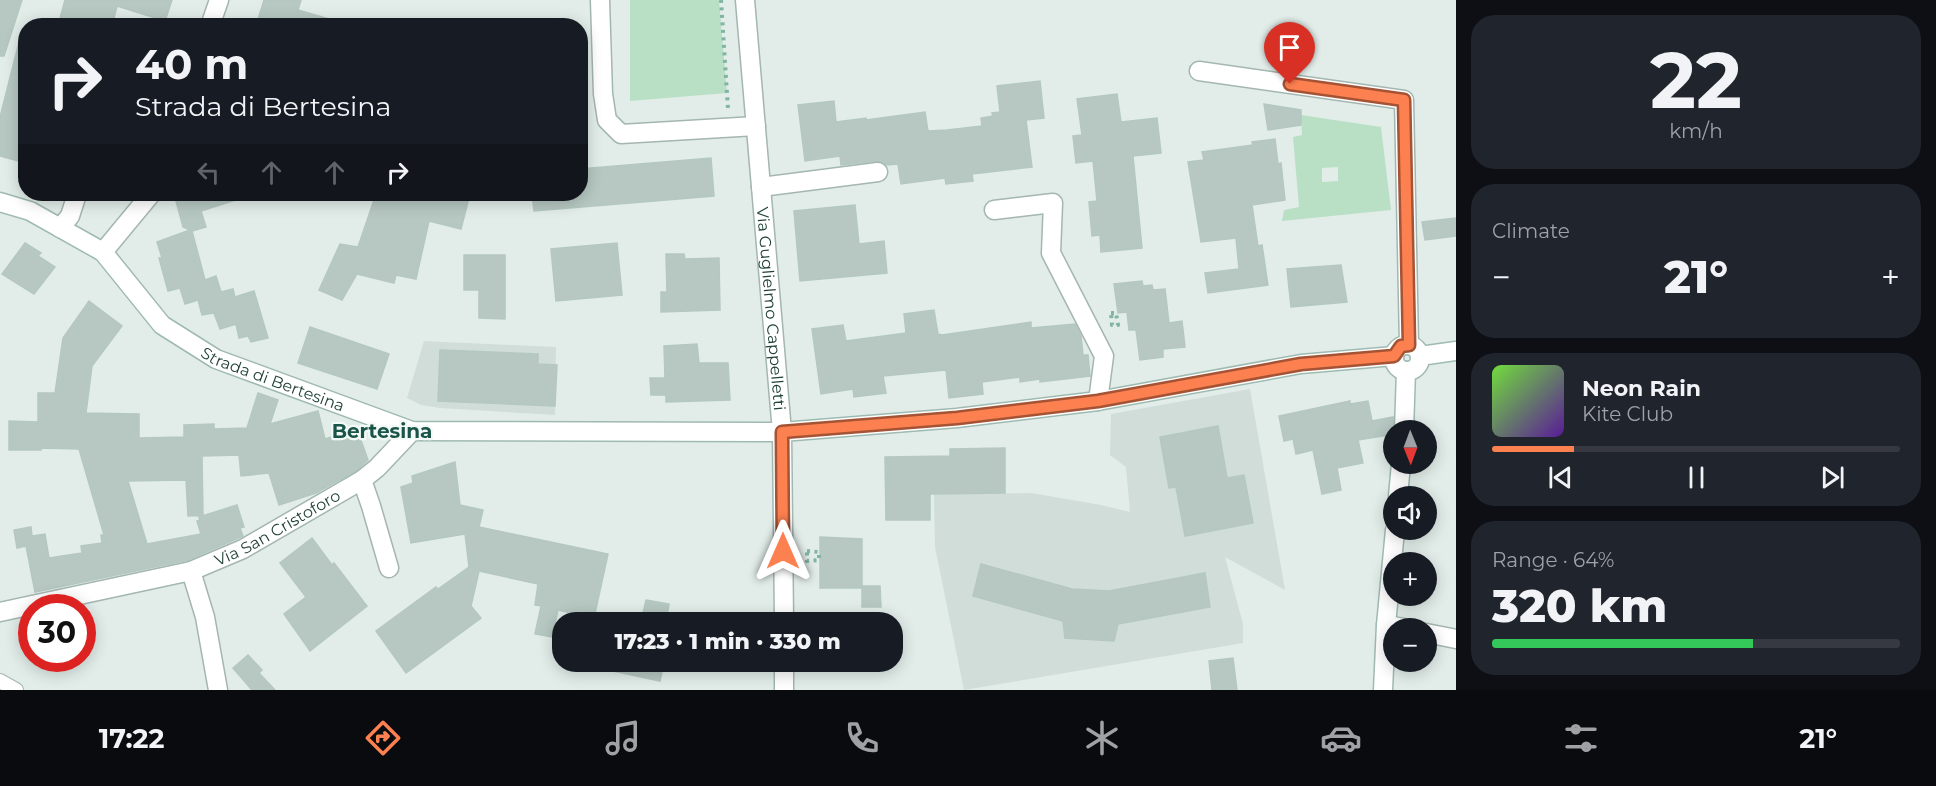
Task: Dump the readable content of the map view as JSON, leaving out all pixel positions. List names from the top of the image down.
{
  "streets": {
    "street": ["Via Guglielmo Cappelletti", "Strada di Bertesina", "Via San Cristoforo"]
  },
  "crossings": [
    ["Via Guglielmo Cappelletti", "Strada di Bertesina"],
    ["Strada di Bertesina", "Via San Cristoforo"]
  ],
  "districts": ["Bertesina"],
  "north": "bottom",
  "page": {
    "tile": [
      ["22", "km/h"],
      "Climate",
      ["Range · 64%", "320 km"]
    ],
    "turn": ["40 m", "Strada di Bertesina"],
    "heat": ["−", "21°", "+"],
    "song": ["Neon Rain", "Kite Club"],
    "map_buttons": ["+", "−"],
    "limit": "30",
    "trip": "17:23 · 1 min · 330 m",
    "tabs": ["17:22", "21°"]
  }
}
